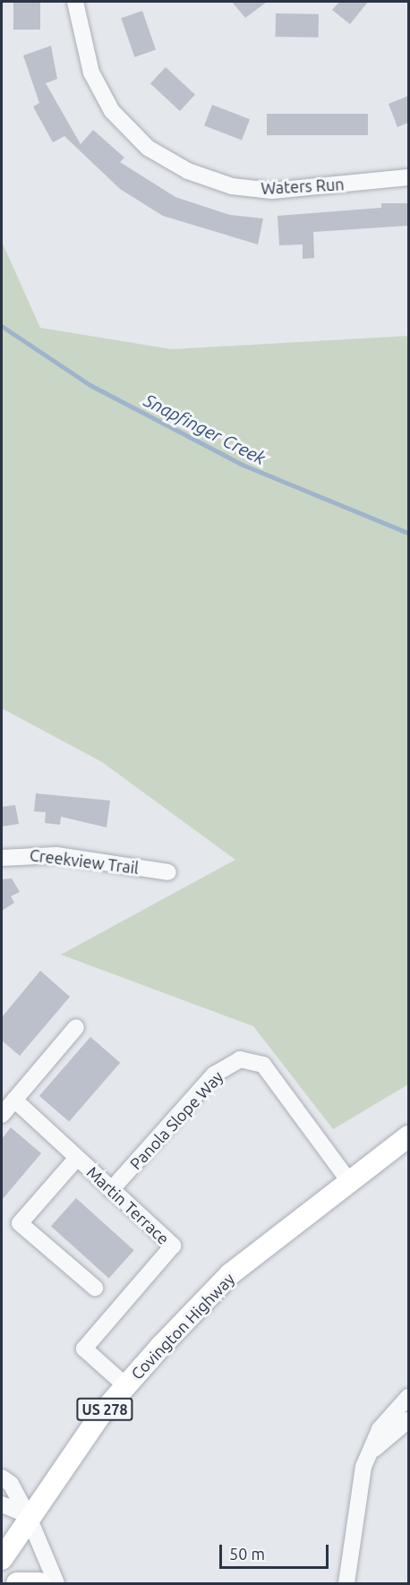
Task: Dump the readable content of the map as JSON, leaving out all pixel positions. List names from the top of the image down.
{
  "streets": {
    "main road": ["Covington Highway", "US 278"],
    "street": [
      "Waters Run",
      "Creekview Trail",
      "Panola Slope Way",
      "Martin Terrace"
    ]
  },
  "crossings": [
    ["Panola Slope Way", "Martin Terrace"],
    ["Panola Slope Way", "Covington Highway"],
    ["Martin Terrace", "Covington Highway"]
  ],
  "water": ["Snapfinger Creek"],
  "scale_bar": "50 m"
}
